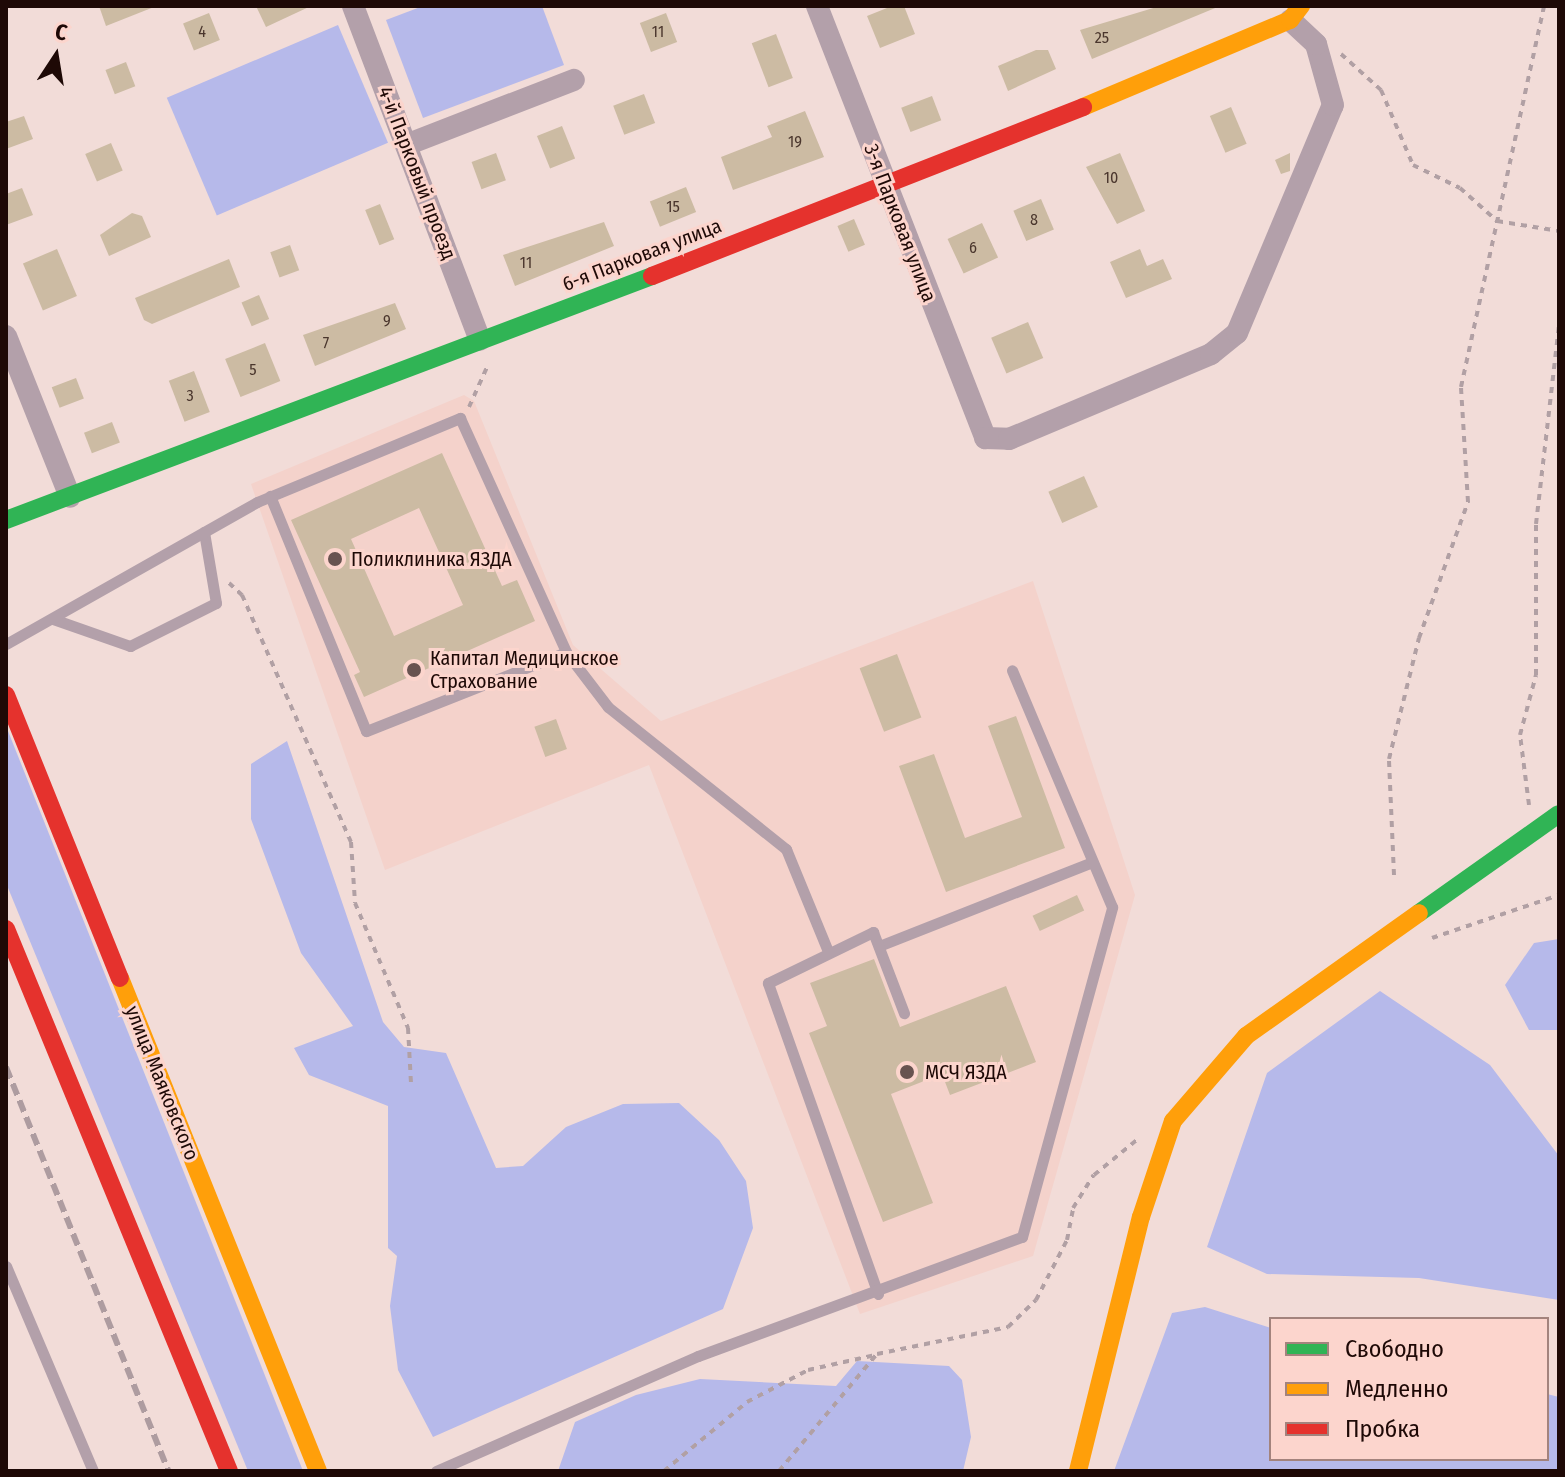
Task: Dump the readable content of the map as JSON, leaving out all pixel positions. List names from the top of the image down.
{
  "streets": {
    "street": [
      "4-й Парковый проезд",
      "3-я Парковая улица",
      "6-я Парковая улица",
      "улица Маяковского"
    ]
  },
  "crossings": [
    ["4-й Парковый проезд", "6-я Парковая улица"],
    ["3-я Парковая улица", "6-я Парковая улица"]
  ],
  "places": ["Поликлиника ЯЗДА", "Капитал Медицинское Страхование", "МСЧ ЯЗДА"],
  "house_numbers": [
    "4",
    "11",
    "25",
    "19",
    "10",
    "15",
    "8",
    "6",
    "11",
    "9",
    "7",
    "5",
    "3"
  ],
  "legend": ["Свободно", "Медленно", "Пробка"],
  "north": "top"
}
